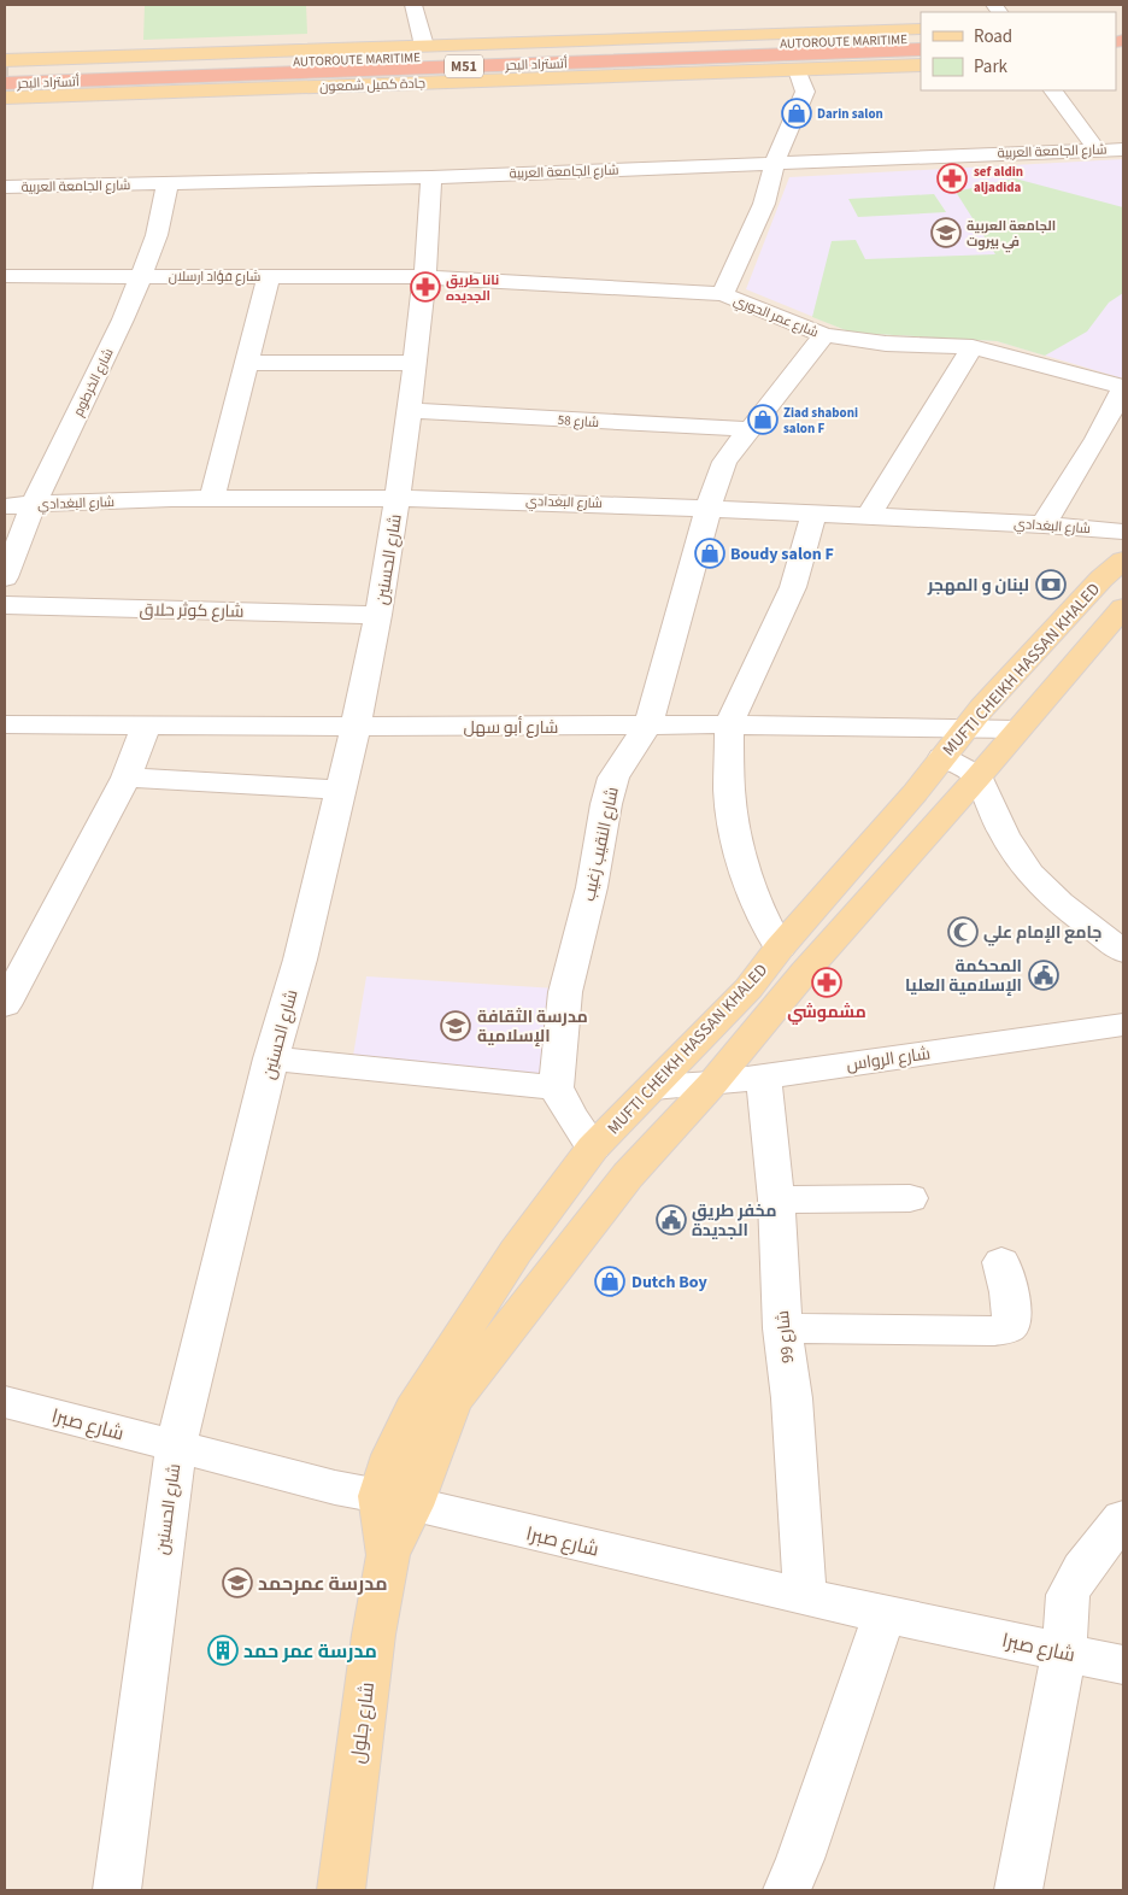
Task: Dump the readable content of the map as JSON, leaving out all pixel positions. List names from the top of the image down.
{
  "streets": {
    "highway": ["AUTOROUTE MARITIME", "أتستراد البحر", "M51"],
    "main road": ["جادة كميل شمعون", "MUFTI CHEIKH HASSAN KHALED", "شارع جلول"],
    "street": [
      "شارع الجامعة العربية",
      "شارع فؤاد ارسلان",
      "شارع عمر الحوري",
      "شارع الخرطوم",
      "شارع 58",
      "شارع البغدادي",
      "شارع الحسنين",
      "شارع كوثر حلاق",
      "شارع أبو سهل",
      "شارع النقيب زغيب",
      "شارع الرواس",
      "شارع 99",
      "شارع صبرا"
    ]
  },
  "crossings": [
    ["AUTOROUTE MARITIME", "أتستراد البحر"],
    ["AUTOROUTE MARITIME", "جادة كميل شمعون"],
    ["أتستراد البحر", "جادة كميل شمعون"],
    ["شارع الجامعة العربية", "شارع الخرطوم"],
    ["شارع الجامعة العربية", "شارع الحسنين"],
    ["شارع فؤاد ارسلان", "شارع عمر الحوري"],
    ["شارع فؤاد ارسلان", "شارع الخرطوم"],
    ["شارع فؤاد ارسلان", "شارع الحسنين"],
    ["شارع عمر الحوري", "شارع الحسنين"],
    ["شارع عمر الحوري", "شارع النقيب زغيب"],
    ["شارع الخرطوم", "شارع البغدادي"],
    ["شارع 58", "شارع الحسنين"],
    ["شارع 58", "شارع النقيب زغيب"],
    ["شارع البغدادي", "شارع الحسنين"],
    ["شارع البغدادي", "شارع النقيب زغيب"],
    ["شارع الحسنين", "شارع كوثر حلاق"],
    ["شارع الحسنين", "شارع أبو سهل"],
    ["شارع الحسنين", "شارع صبرا"],
    ["MUFTI CHEIKH HASSAN KHALED", "شارع أبو سهل"],
    ["MUFTI CHEIKH HASSAN KHALED", "شارع الرواس"],
    ["MUFTI CHEIKH HASSAN KHALED", "شارع صبرا"],
    ["MUFTI CHEIKH HASSAN KHALED", "شارع جلول"],
    ["شارع أبو سهل", "شارع النقيب زغيب"],
    ["شارع الرواس", "شارع 99"],
    ["شارع 99", "شارع صبرا"],
    ["شارع صبرا", "شارع جلول"]
  ],
  "places": {
    "shop": [
      "Darin salon",
      "Ziad shaboni salon F",
      "Boudy salon F",
      "Dutch Boy"
    ],
    "pharmacy": ["sef aldin aljadida", "نانا طريق الجديده", "مشموشي"],
    "school or university": ["الجامعة العربية في بيروت", "مدرسة الثقافة الإسلامية", "مدرسة عمرحمد"],
    "bank": ["لبنان و المهجر"],
    "mosque": ["جامع الإمام علي"],
    "public building": ["المحكمة الإسلامية العليا", "مخفر طريق الجديدة"],
    "building": ["مدرسة عمر حمد"]
  },
  "legend": ["Road", "Park"]
}
